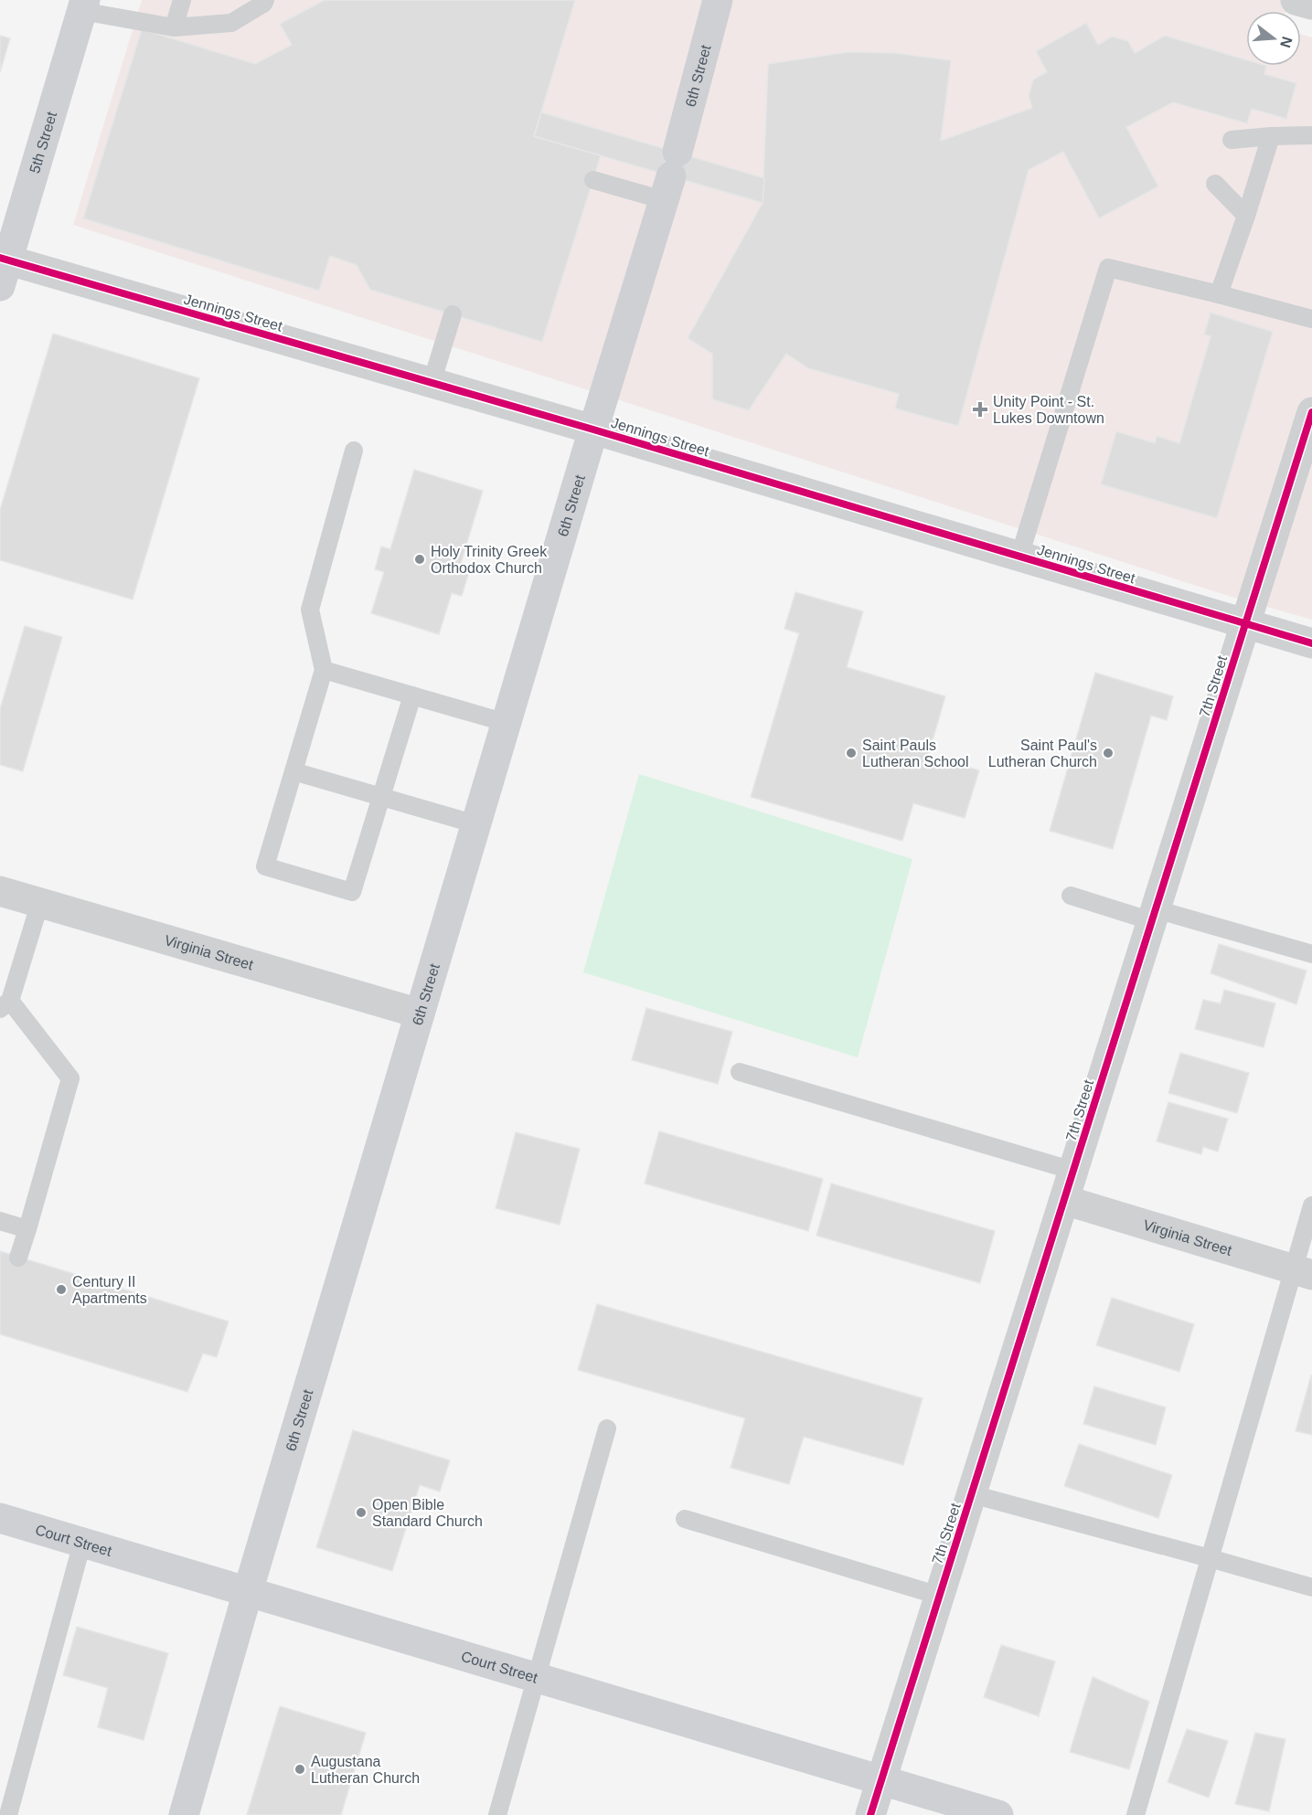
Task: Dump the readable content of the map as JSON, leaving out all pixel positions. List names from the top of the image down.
{
  "streets": {
    "main road": ["6th Street", "5th Street", "Court Street"],
    "street": ["Jennings Street", "7th Street", "Virginia Street"]
  },
  "crossings": [
    ["6th Street", "Jennings Street"],
    ["6th Street", "Virginia Street"],
    ["6th Street", "Court Street"],
    ["5th Street", "Jennings Street"],
    ["Jennings Street", "7th Street"],
    ["7th Street", "Virginia Street"],
    ["7th Street", "Court Street"]
  ],
  "places": {
    "health": ["Unity Point - St. Lukes Downtown"],
    "other": [
      "Holy Trinity Greek Orthodox Church",
      "Saint Pauls Lutheran School",
      "Saint Paul's Lutheran Church",
      "Century II Apartments",
      "Open Bible Standard Church",
      "Augustana Lutheran Church"
    ]
  },
  "north": "right"
}
